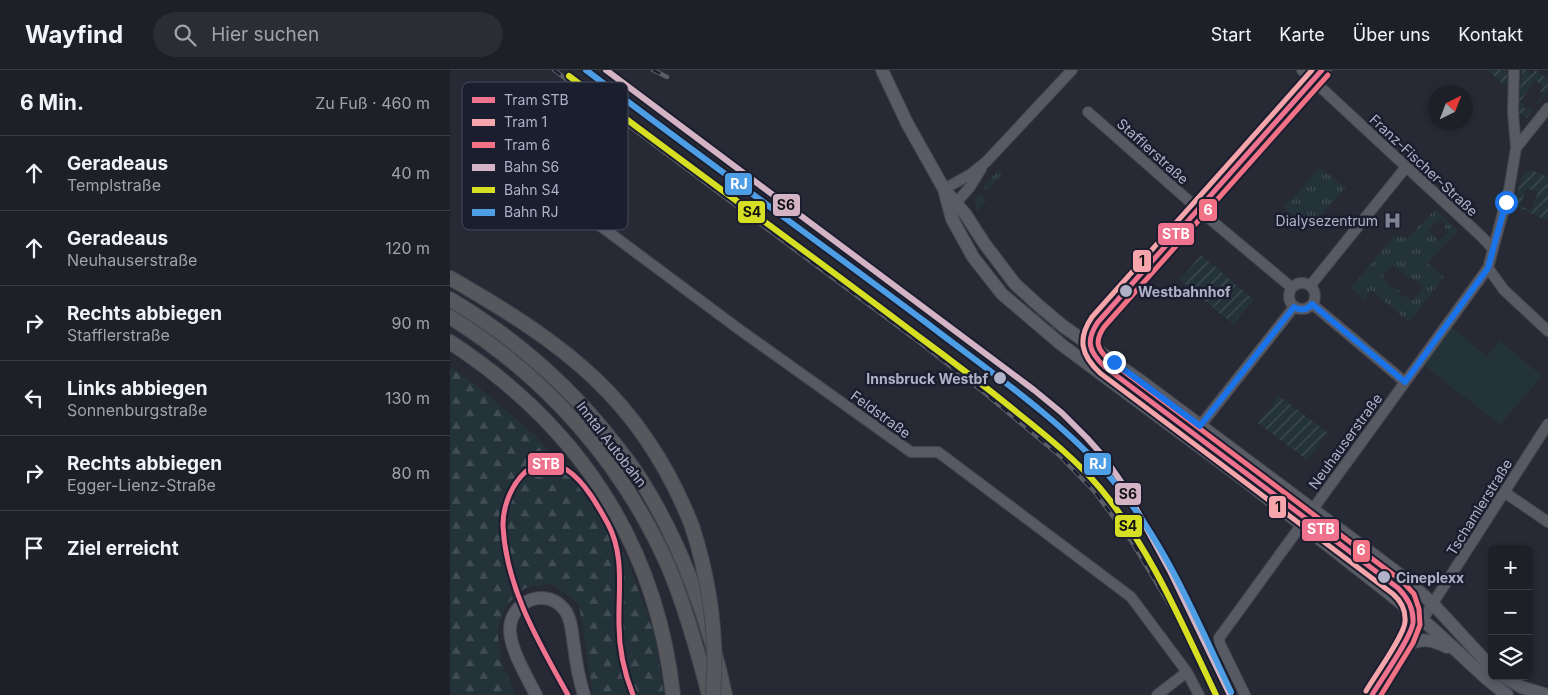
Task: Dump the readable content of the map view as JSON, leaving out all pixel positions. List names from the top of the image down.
{
  "streets": {
    "highway": ["Inntal Autobahn"],
    "street": [
      "Stafflerstraße",
      "Franz-Fischer-Straße",
      "Feldstraße",
      "Neuhauserstraße",
      "Tschamlerstraße"
    ]
  },
  "places": {
    "hospital": ["Dialysezentrum"],
    "other": ["Westbahnhof", "Innsbruck Westbf", "Cineplexx"]
  },
  "lines": [
    "tram line STB",
    "tram line 1",
    "rail line S6",
    "rail line RJ",
    "tram line 6",
    "rail line S4"
  ],
  "legend": [
    "Tram STB",
    "Tram 1",
    "Tram 6",
    "Bahn S6",
    "Bahn S4",
    "Bahn RJ"
  ],
  "north": "top right",
  "page": {
    "header": "Wayfind",
    "search": "Hier suchen",
    "nav": [
      "Start",
      "Karte",
      "Über uns",
      "Kontakt"
    ],
    "heading": ["6 Min.", "Zu Fuß · 460 m"],
    "list": [
      ["Geradeaus", "Templstraße", "40 m"],
      ["Geradeaus", "Neuhauserstraße", "120 m"],
      ["Rechts abbiegen", "Stafflerstraße", "90 m"],
      ["Links abbiegen", "Sonnenburgstraße", "130 m"],
      ["Rechts abbiegen", "Egger-Lienz-Straße", "80 m"],
      "Ziel erreicht"
    ],
    "map_buttons": ["+", "−"]
  }
}
